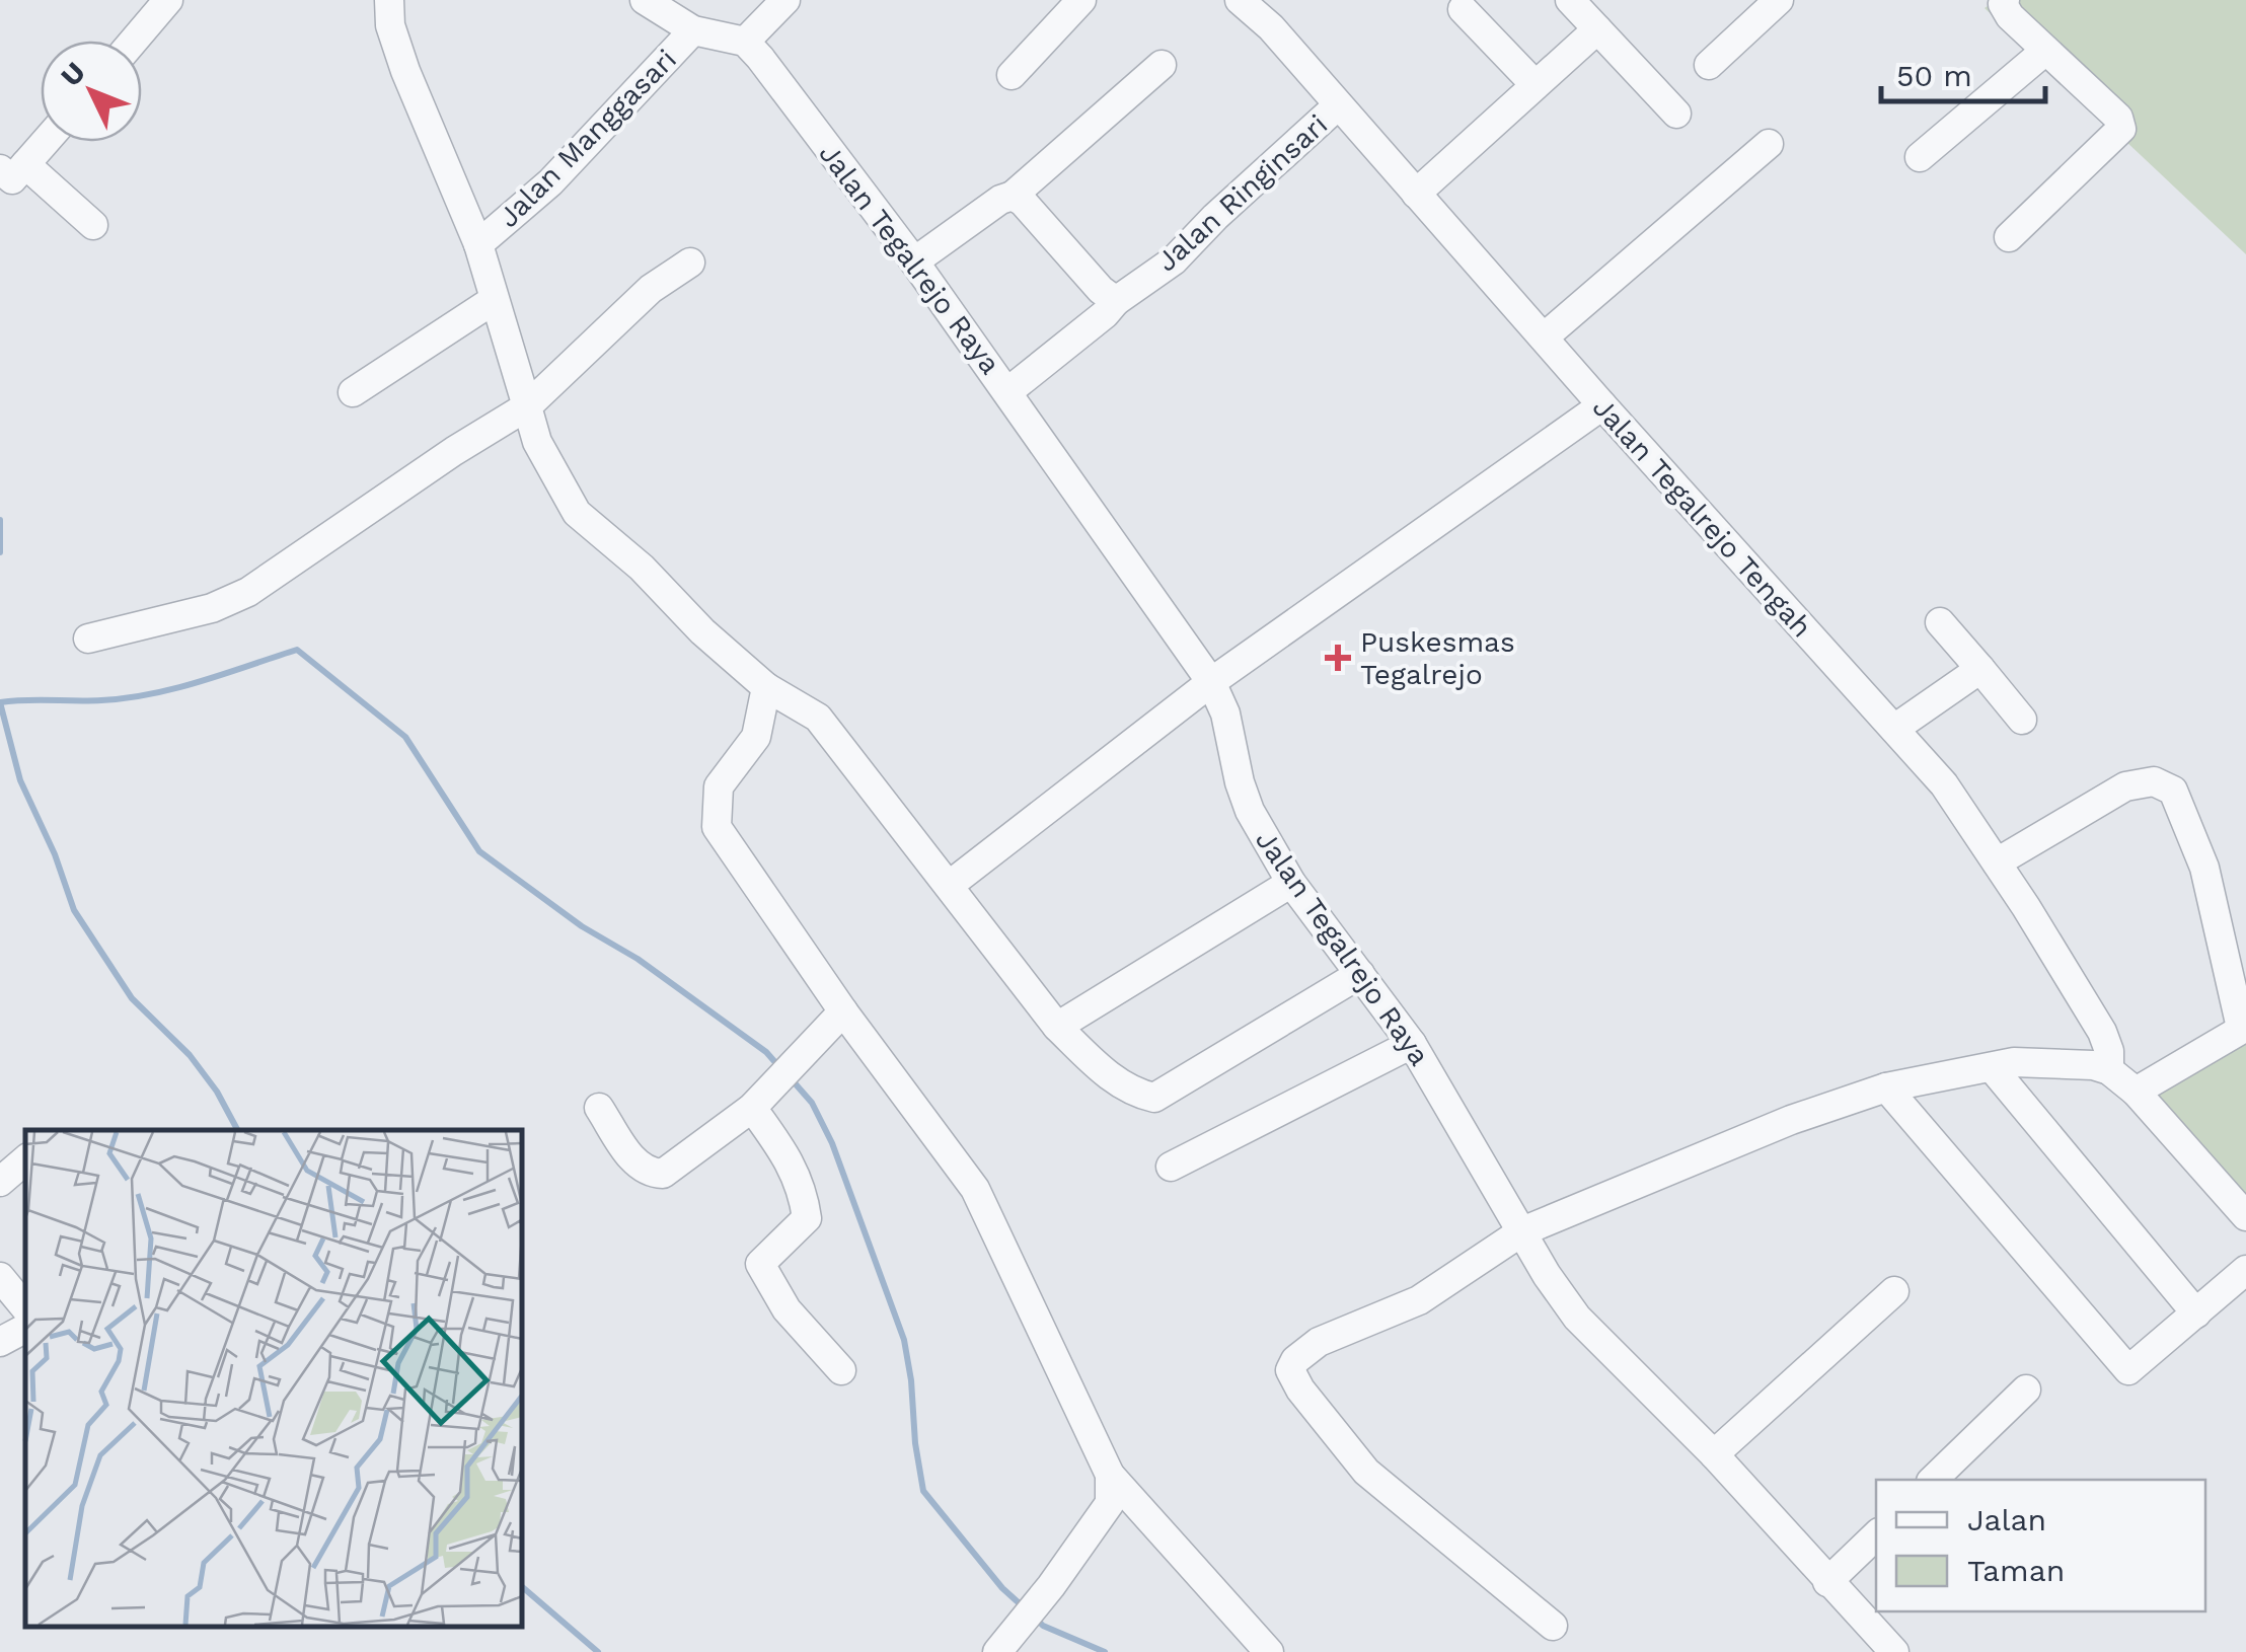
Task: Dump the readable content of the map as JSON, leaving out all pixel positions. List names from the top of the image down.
{
  "streets": {
    "street": [
      "Jalan Manggasari",
      "Jalan Ringinsari",
      "Jalan Tegalrejo Raya",
      "Jalan Tegalrejo Tengah"
    ]
  },
  "crossings": [
    ["Jalan Ringinsari", "Jalan Tegalrejo Raya"],
    ["Jalan Ringinsari", "Jalan Tegalrejo Tengah"]
  ],
  "places": {
    "health": ["Puskesmas Tegalrejo"]
  },
  "legend": ["Jalan", "Taman"],
  "scale_bar": "50 m",
  "north": "top left"
}
